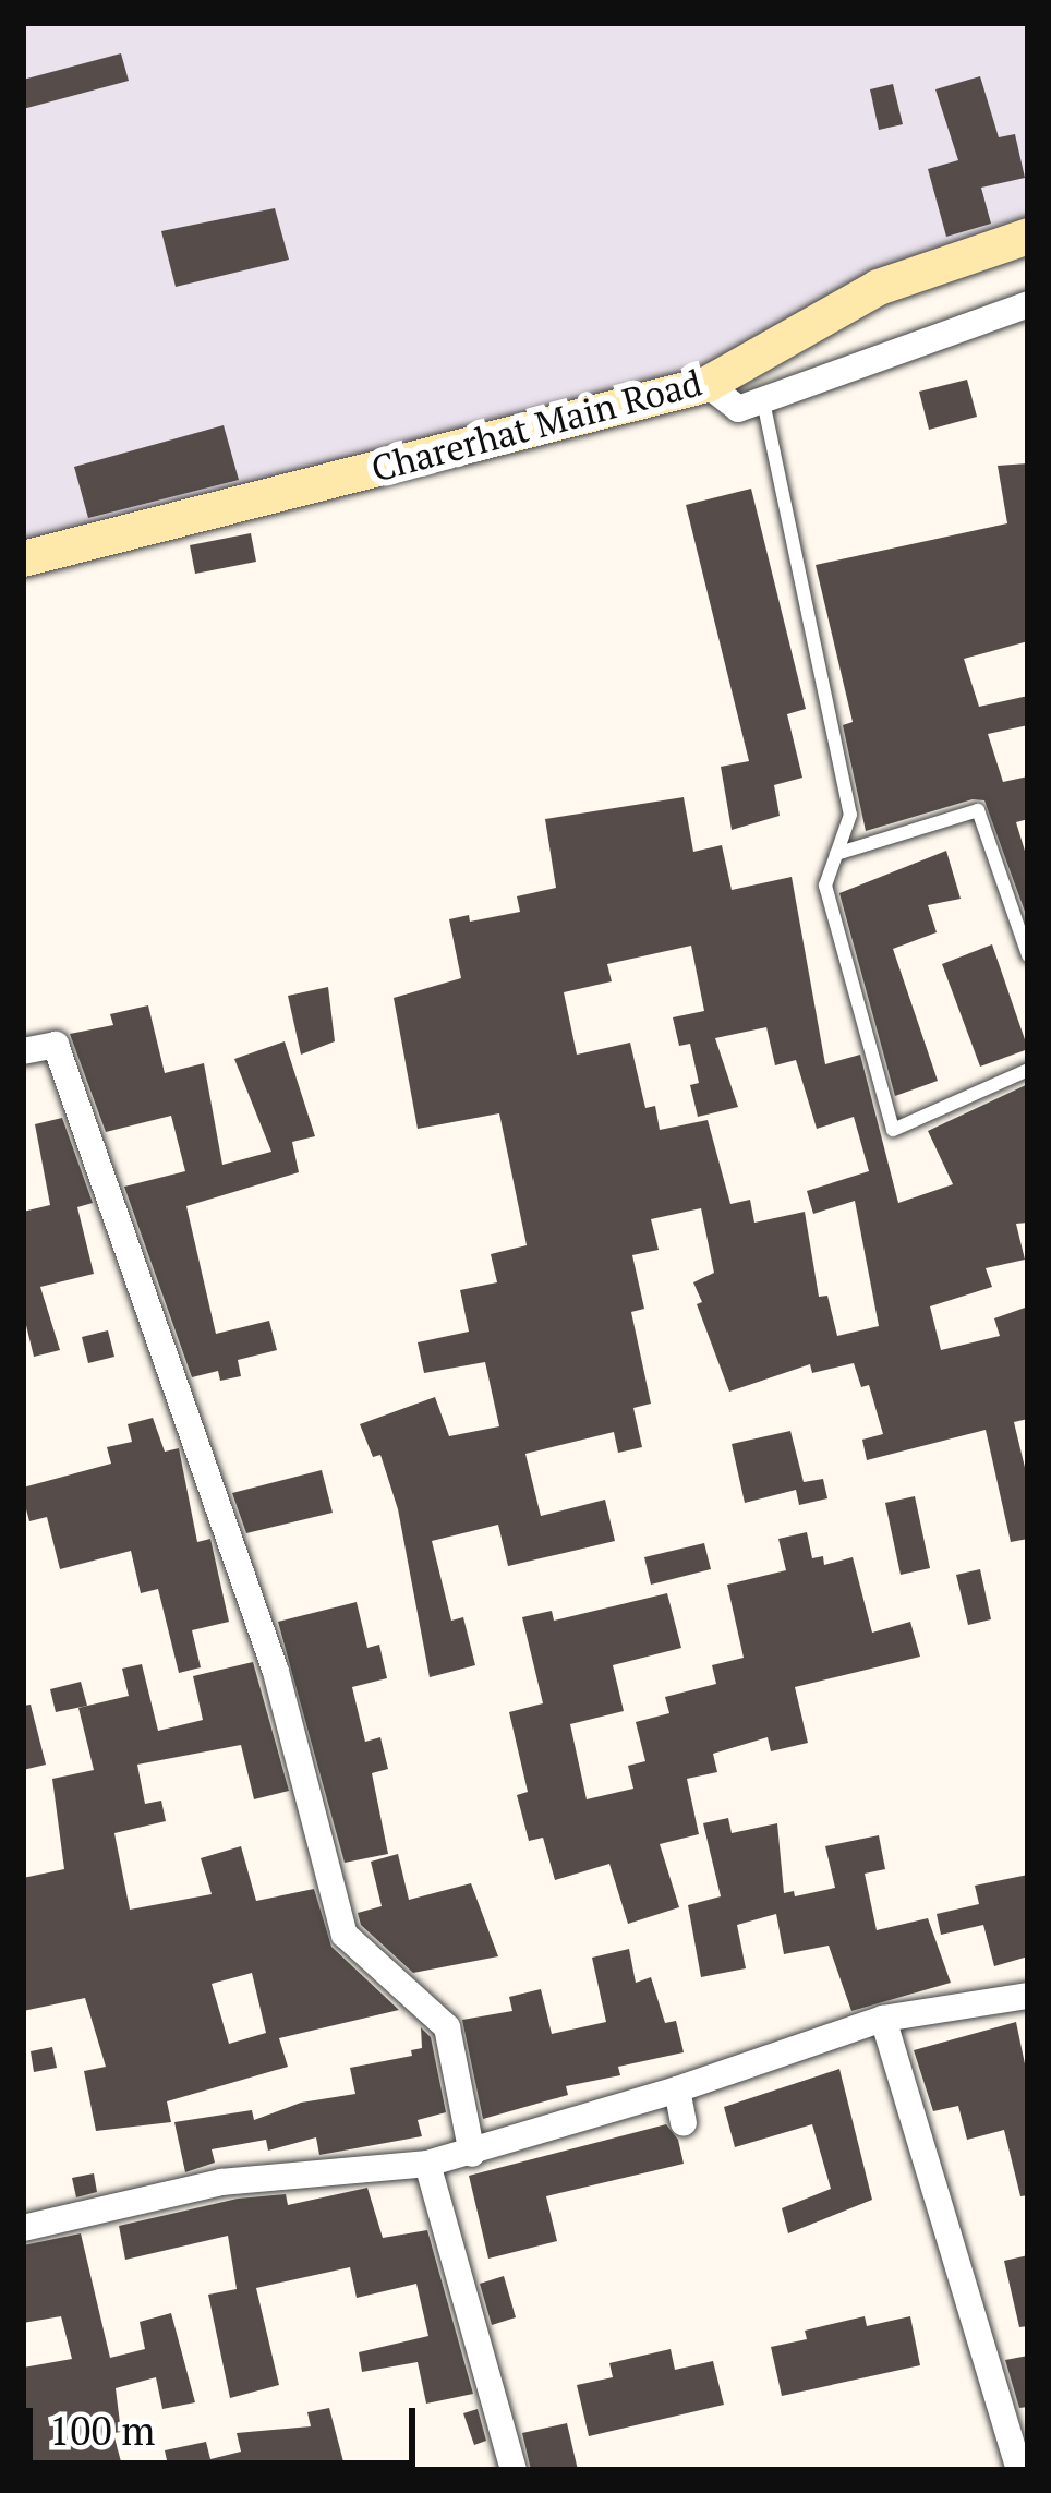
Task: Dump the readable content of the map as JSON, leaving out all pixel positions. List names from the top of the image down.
{
  "streets": {
    "street": ["Charerhat Main Road"]
  },
  "scale_bar": "100 m"
}
